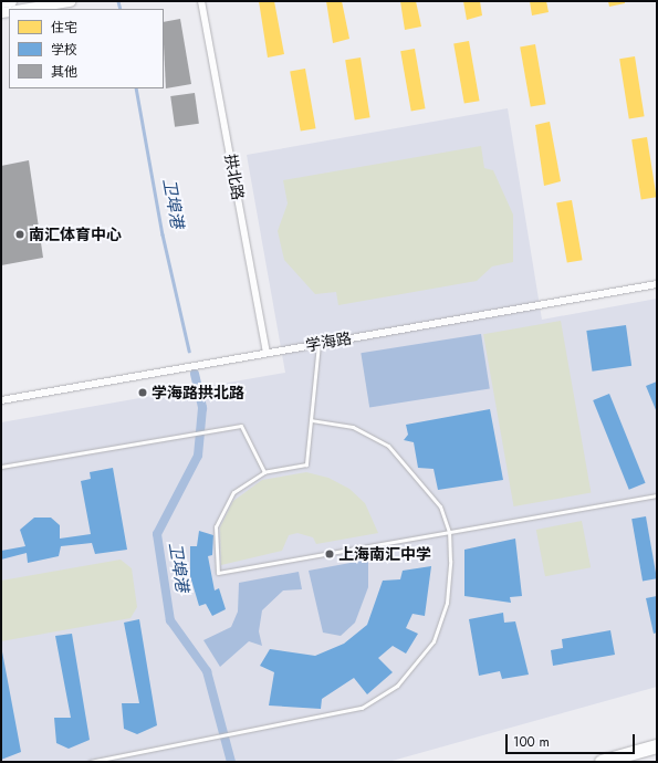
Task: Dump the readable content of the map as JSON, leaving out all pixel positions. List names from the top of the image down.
{
  "streets": {
    "street": ["拱北路", "学海路"]
  },
  "crossings": [
    ["拱北路", "学海路"]
  ],
  "water": ["卫埠港"],
  "places": ["南汇体育中心", "学海路拱北路", "上海南汇中学"],
  "legend": ["住宅", "学校", "其他"],
  "scale_bar": "100 m"
}
